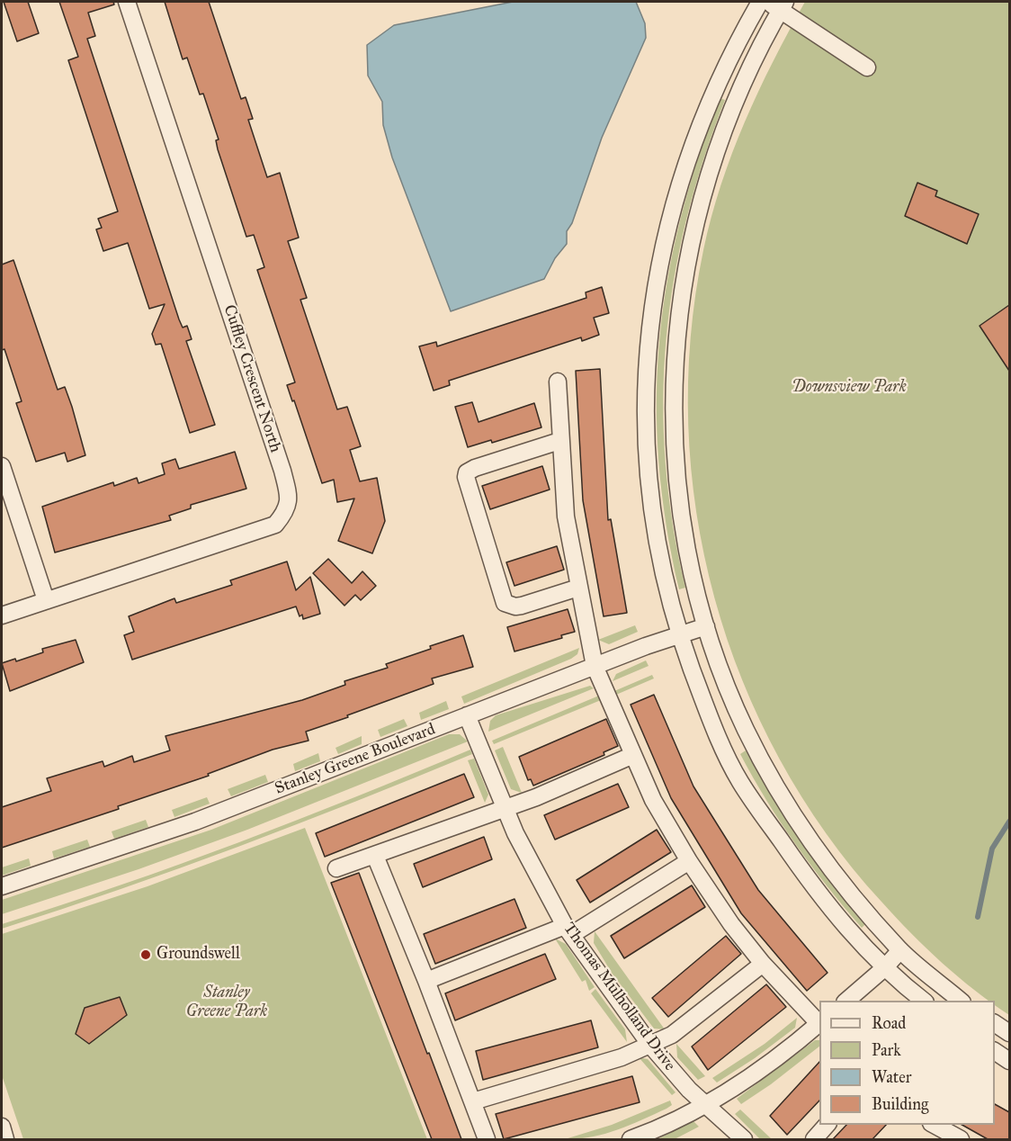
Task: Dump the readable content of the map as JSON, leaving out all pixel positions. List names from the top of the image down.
{
  "streets": {
    "street": ["Cuffley Crescent North", "Stanley Greene Boulevard", "Thomas Mulholland Drive"]
  },
  "crossings": [
    ["Stanley Greene Boulevard", "Thomas Mulholland Drive"]
  ],
  "parks": ["Downsview Park", "Stanley Greene Park"],
  "places": ["Groundswell"],
  "legend": [
    "Road",
    "Park",
    "Water",
    "Building"
  ]
}
